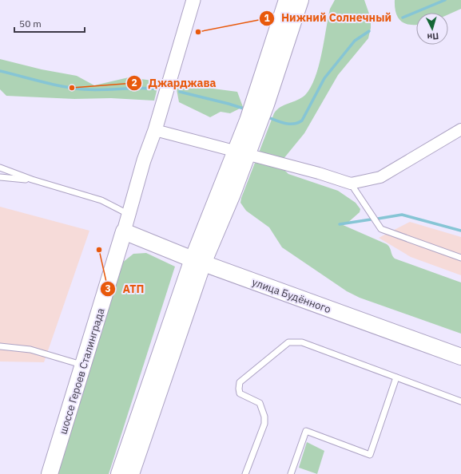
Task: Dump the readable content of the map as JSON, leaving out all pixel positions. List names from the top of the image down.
{
  "streets": {
    "main road": ["улица Будённого", "шоссе Героев Сталинграда"]
  },
  "crossings": [
    ["улица Будённого", "шоссе Героев Сталинграда"]
  ],
  "places": ["Нижний Солнечный", "Джарджава", "АТП"],
  "scale_bar": "50 m",
  "north": "bottom"
}
